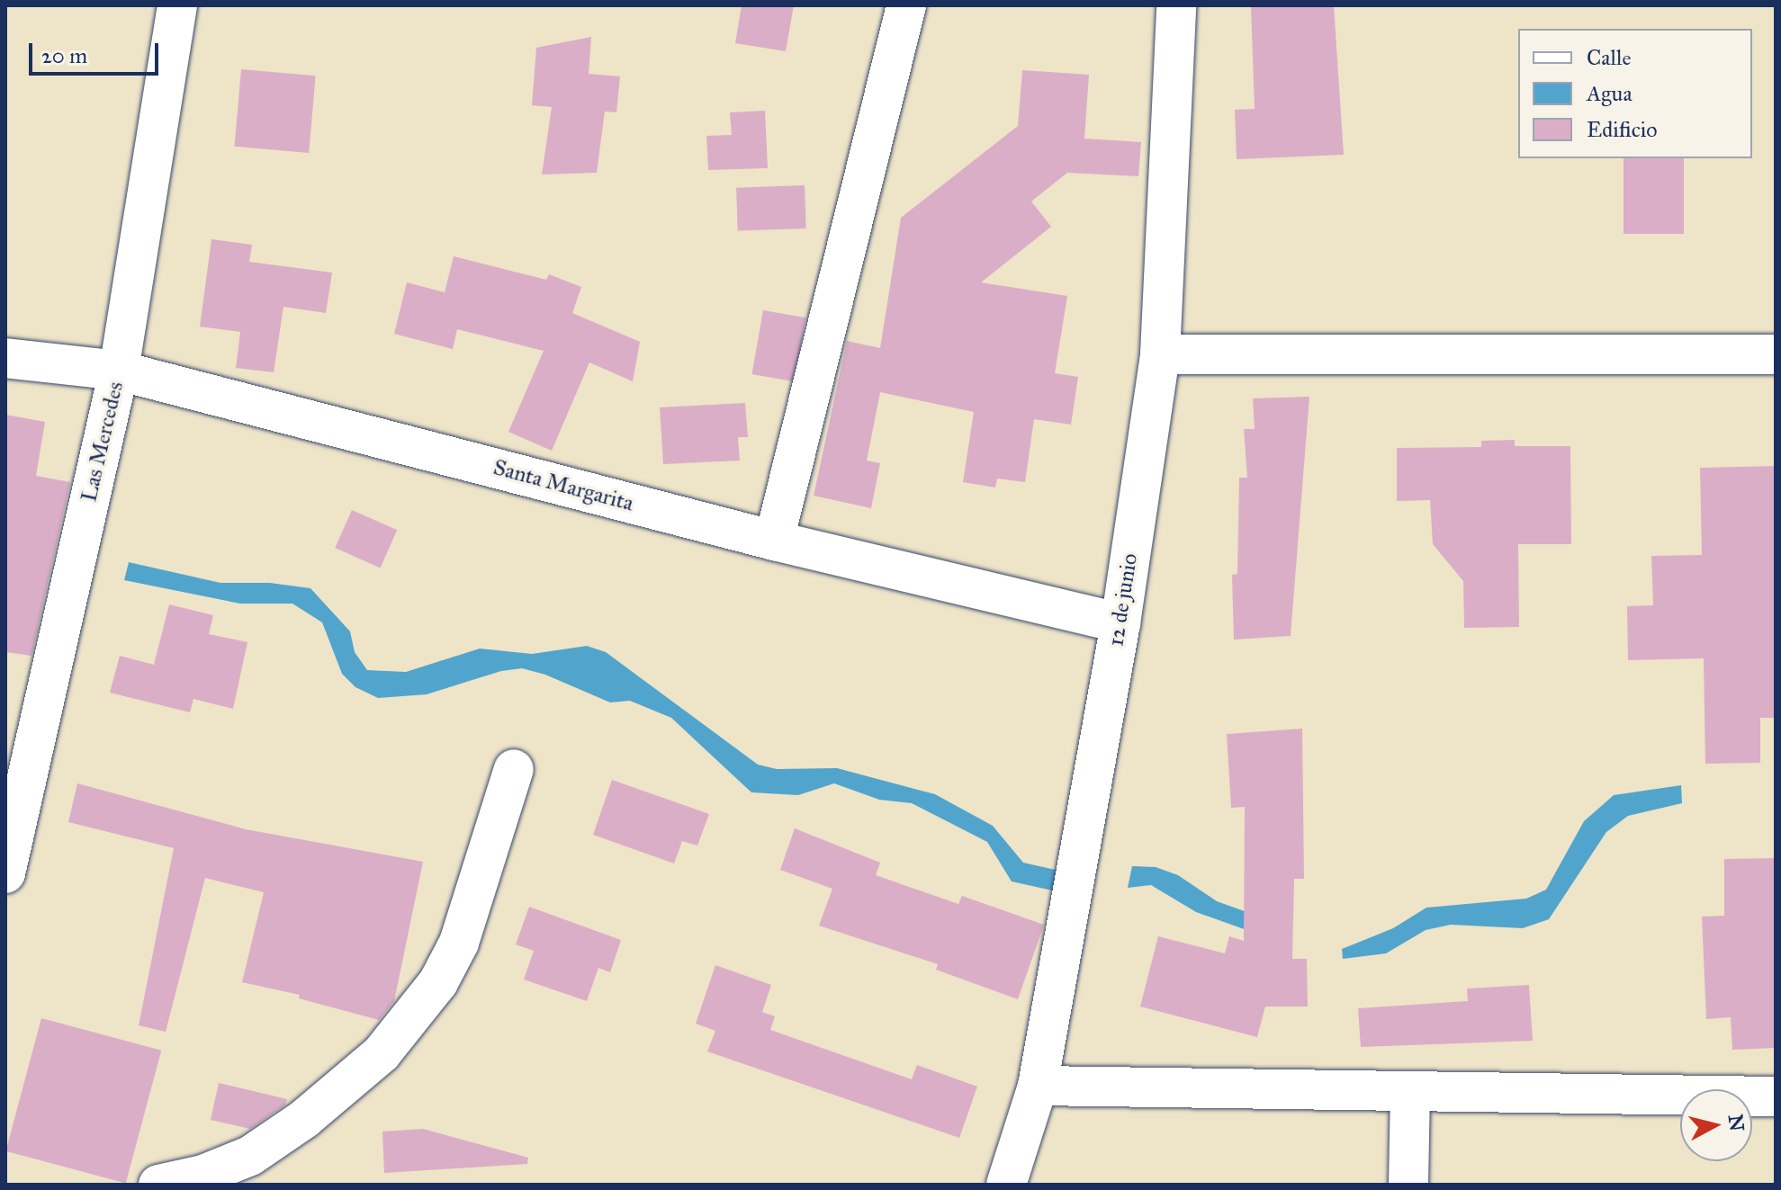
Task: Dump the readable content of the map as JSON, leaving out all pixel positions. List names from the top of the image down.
{
  "streets": {
    "street": ["Las Mercedes", "Santa Margarita", "12 de junio"]
  },
  "crossings": [
    ["Las Mercedes", "Santa Margarita"],
    ["Santa Margarita", "12 de junio"]
  ],
  "legend": ["Calle", "Agua", "Edificio"],
  "scale_bar": "20 m",
  "north": "right"
}
